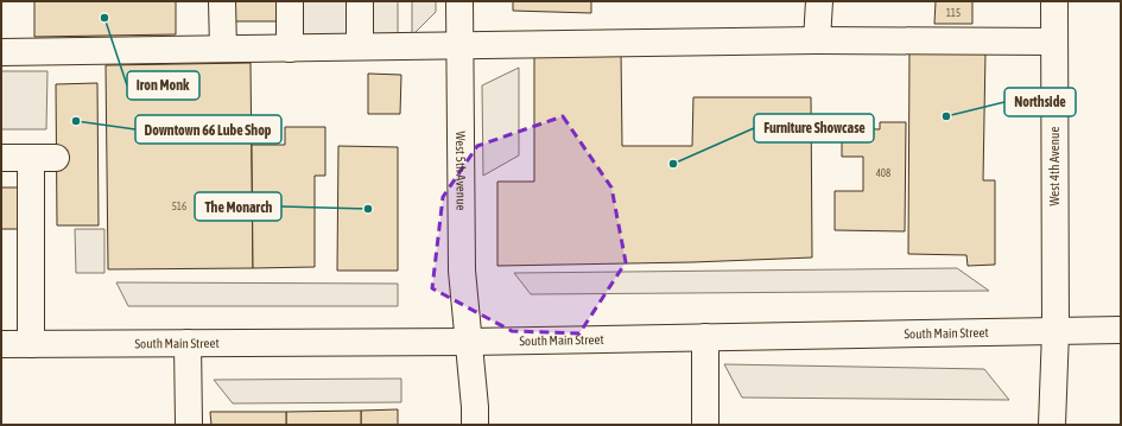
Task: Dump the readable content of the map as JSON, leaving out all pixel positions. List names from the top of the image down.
{
  "streets": {
    "main road": ["West 4th Avenue", "West 5th Avenue", "South Main Street"]
  },
  "crossings": [
    ["West 4th Avenue", "South Main Street"],
    ["West 5th Avenue", "South Main Street"]
  ],
  "places": [
    "Iron Monk",
    "Northside",
    "Downtown 66 Lube Shop",
    "Furniture Showcase",
    "The Monarch"
  ],
  "house_numbers": ["115", "408", "516"]
}
